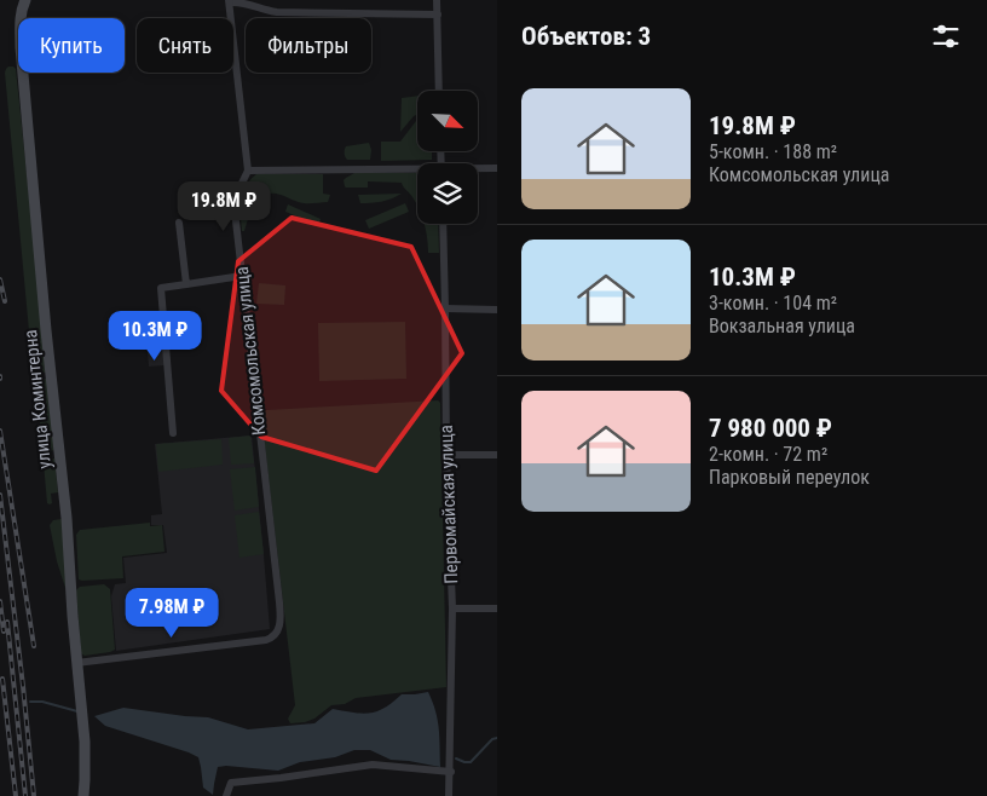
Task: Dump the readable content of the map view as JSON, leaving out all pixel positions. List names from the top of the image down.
{
  "streets": {
    "street": ["Комсомольская улица", "улица Коминтерна", "Первомайская улица"]
  },
  "crossings": [
    ["Комсомольская улица", "улица Коминтерна"]
  ],
  "north": "bottom right",
  "page": {
    "heading": "Объектов: 3",
    "chip": ["Купить", "Снять", "Фильтры"],
    "list": [
      {
        "name": "19.8M ₽",
        "note": "5-комн. · 188 m² · Комсомольская улица"
      },
      {
        "name": "10.3M ₽",
        "note": "3-комн. · 104 m² · Вокзальная улица"
      },
      {
        "name": "7 980 000 ₽",
        "note": "2-комн. · 72 m² · Парковый переулок"
      }
    ],
    "price": ["19.8M ₽", "10.3M ₽", "7.98M ₽"]
  }
}
